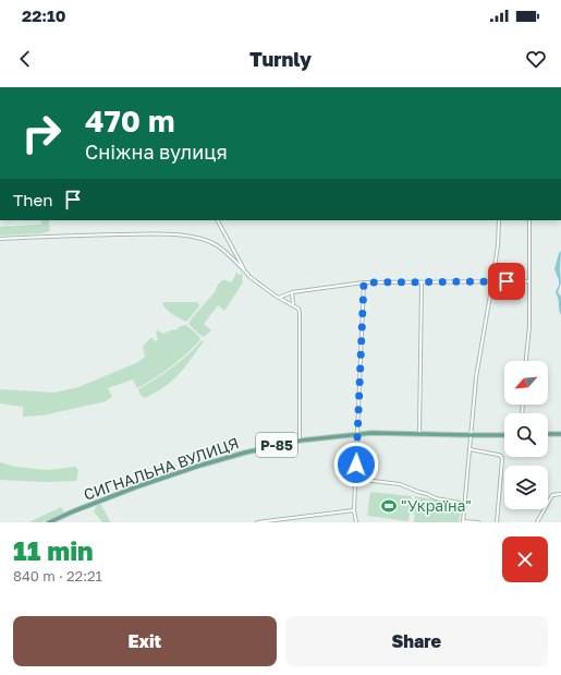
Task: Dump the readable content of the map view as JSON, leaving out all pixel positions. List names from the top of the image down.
{
  "streets": {
    "main road": ["Р-85", "СИГНАЛЬНА ВУЛИЦЯ"]
  },
  "places": {
    "sports": ["\"Україна\""]
  },
  "north": "bottom left",
  "page": {
    "status": "22:10",
    "header": "Turnly",
    "turn": ["470 m", "Сніжна вулиця"],
    "then": "Then",
    "heading": ["11 min", "840 m · 22:21"],
    "buttons": ["Exit", "Share"]
  }
}
